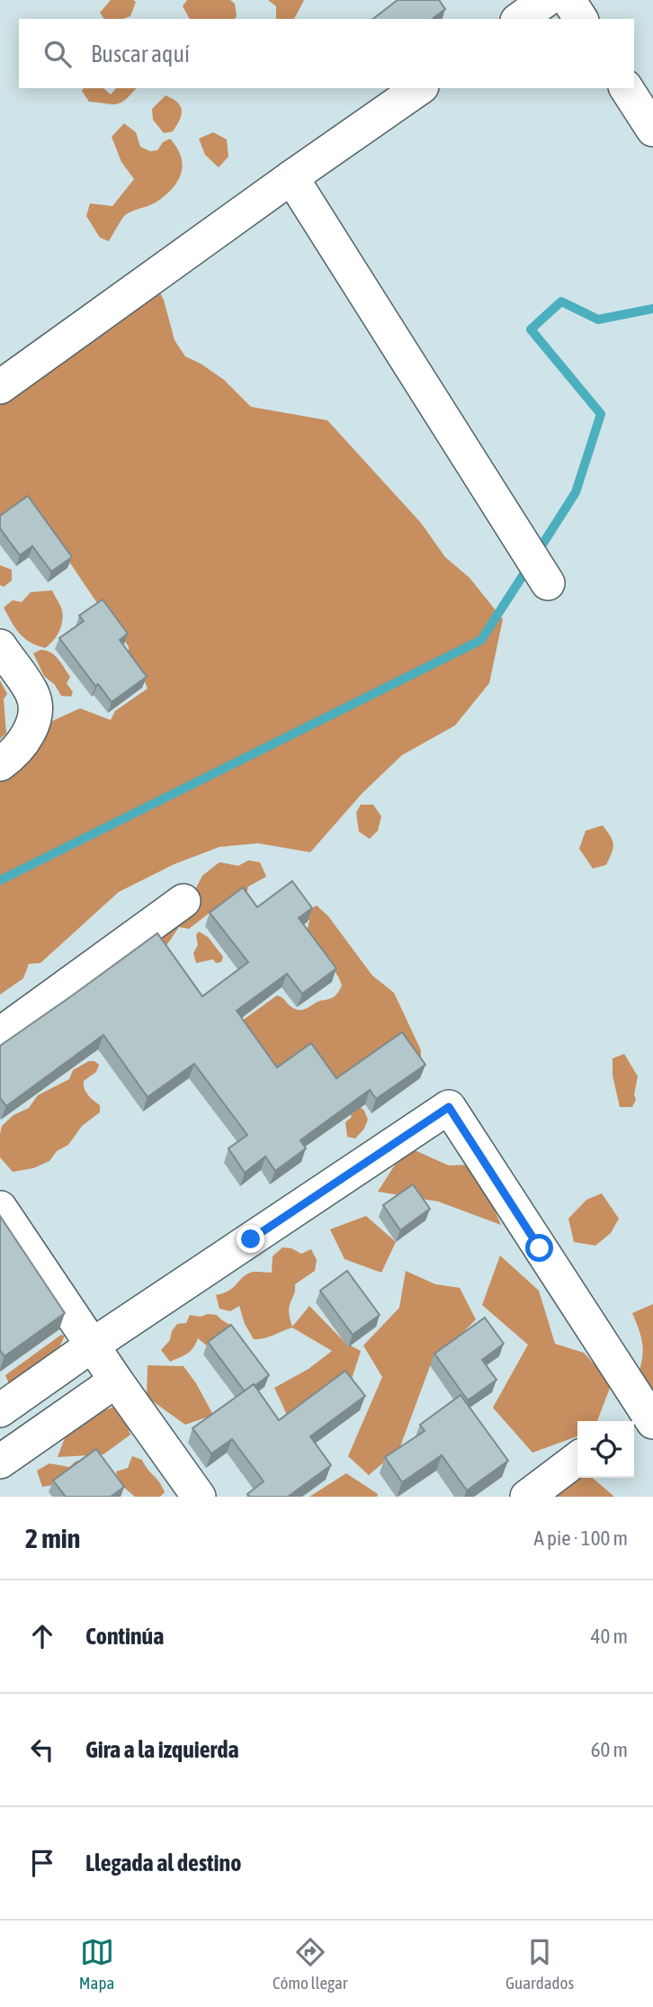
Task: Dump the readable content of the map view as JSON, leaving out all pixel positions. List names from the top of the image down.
{
  "page": {
    "search": "Buscar aquí",
    "heading": ["2 min", "A pie · 100 m"],
    "list": [
      ["Continúa", "40 m"],
      ["Gira a la izquierda", "60 m"],
      "Llegada al destino"
    ],
    "nav": ["Mapa", "Cómo llegar", "Guardados"]
  }
}
